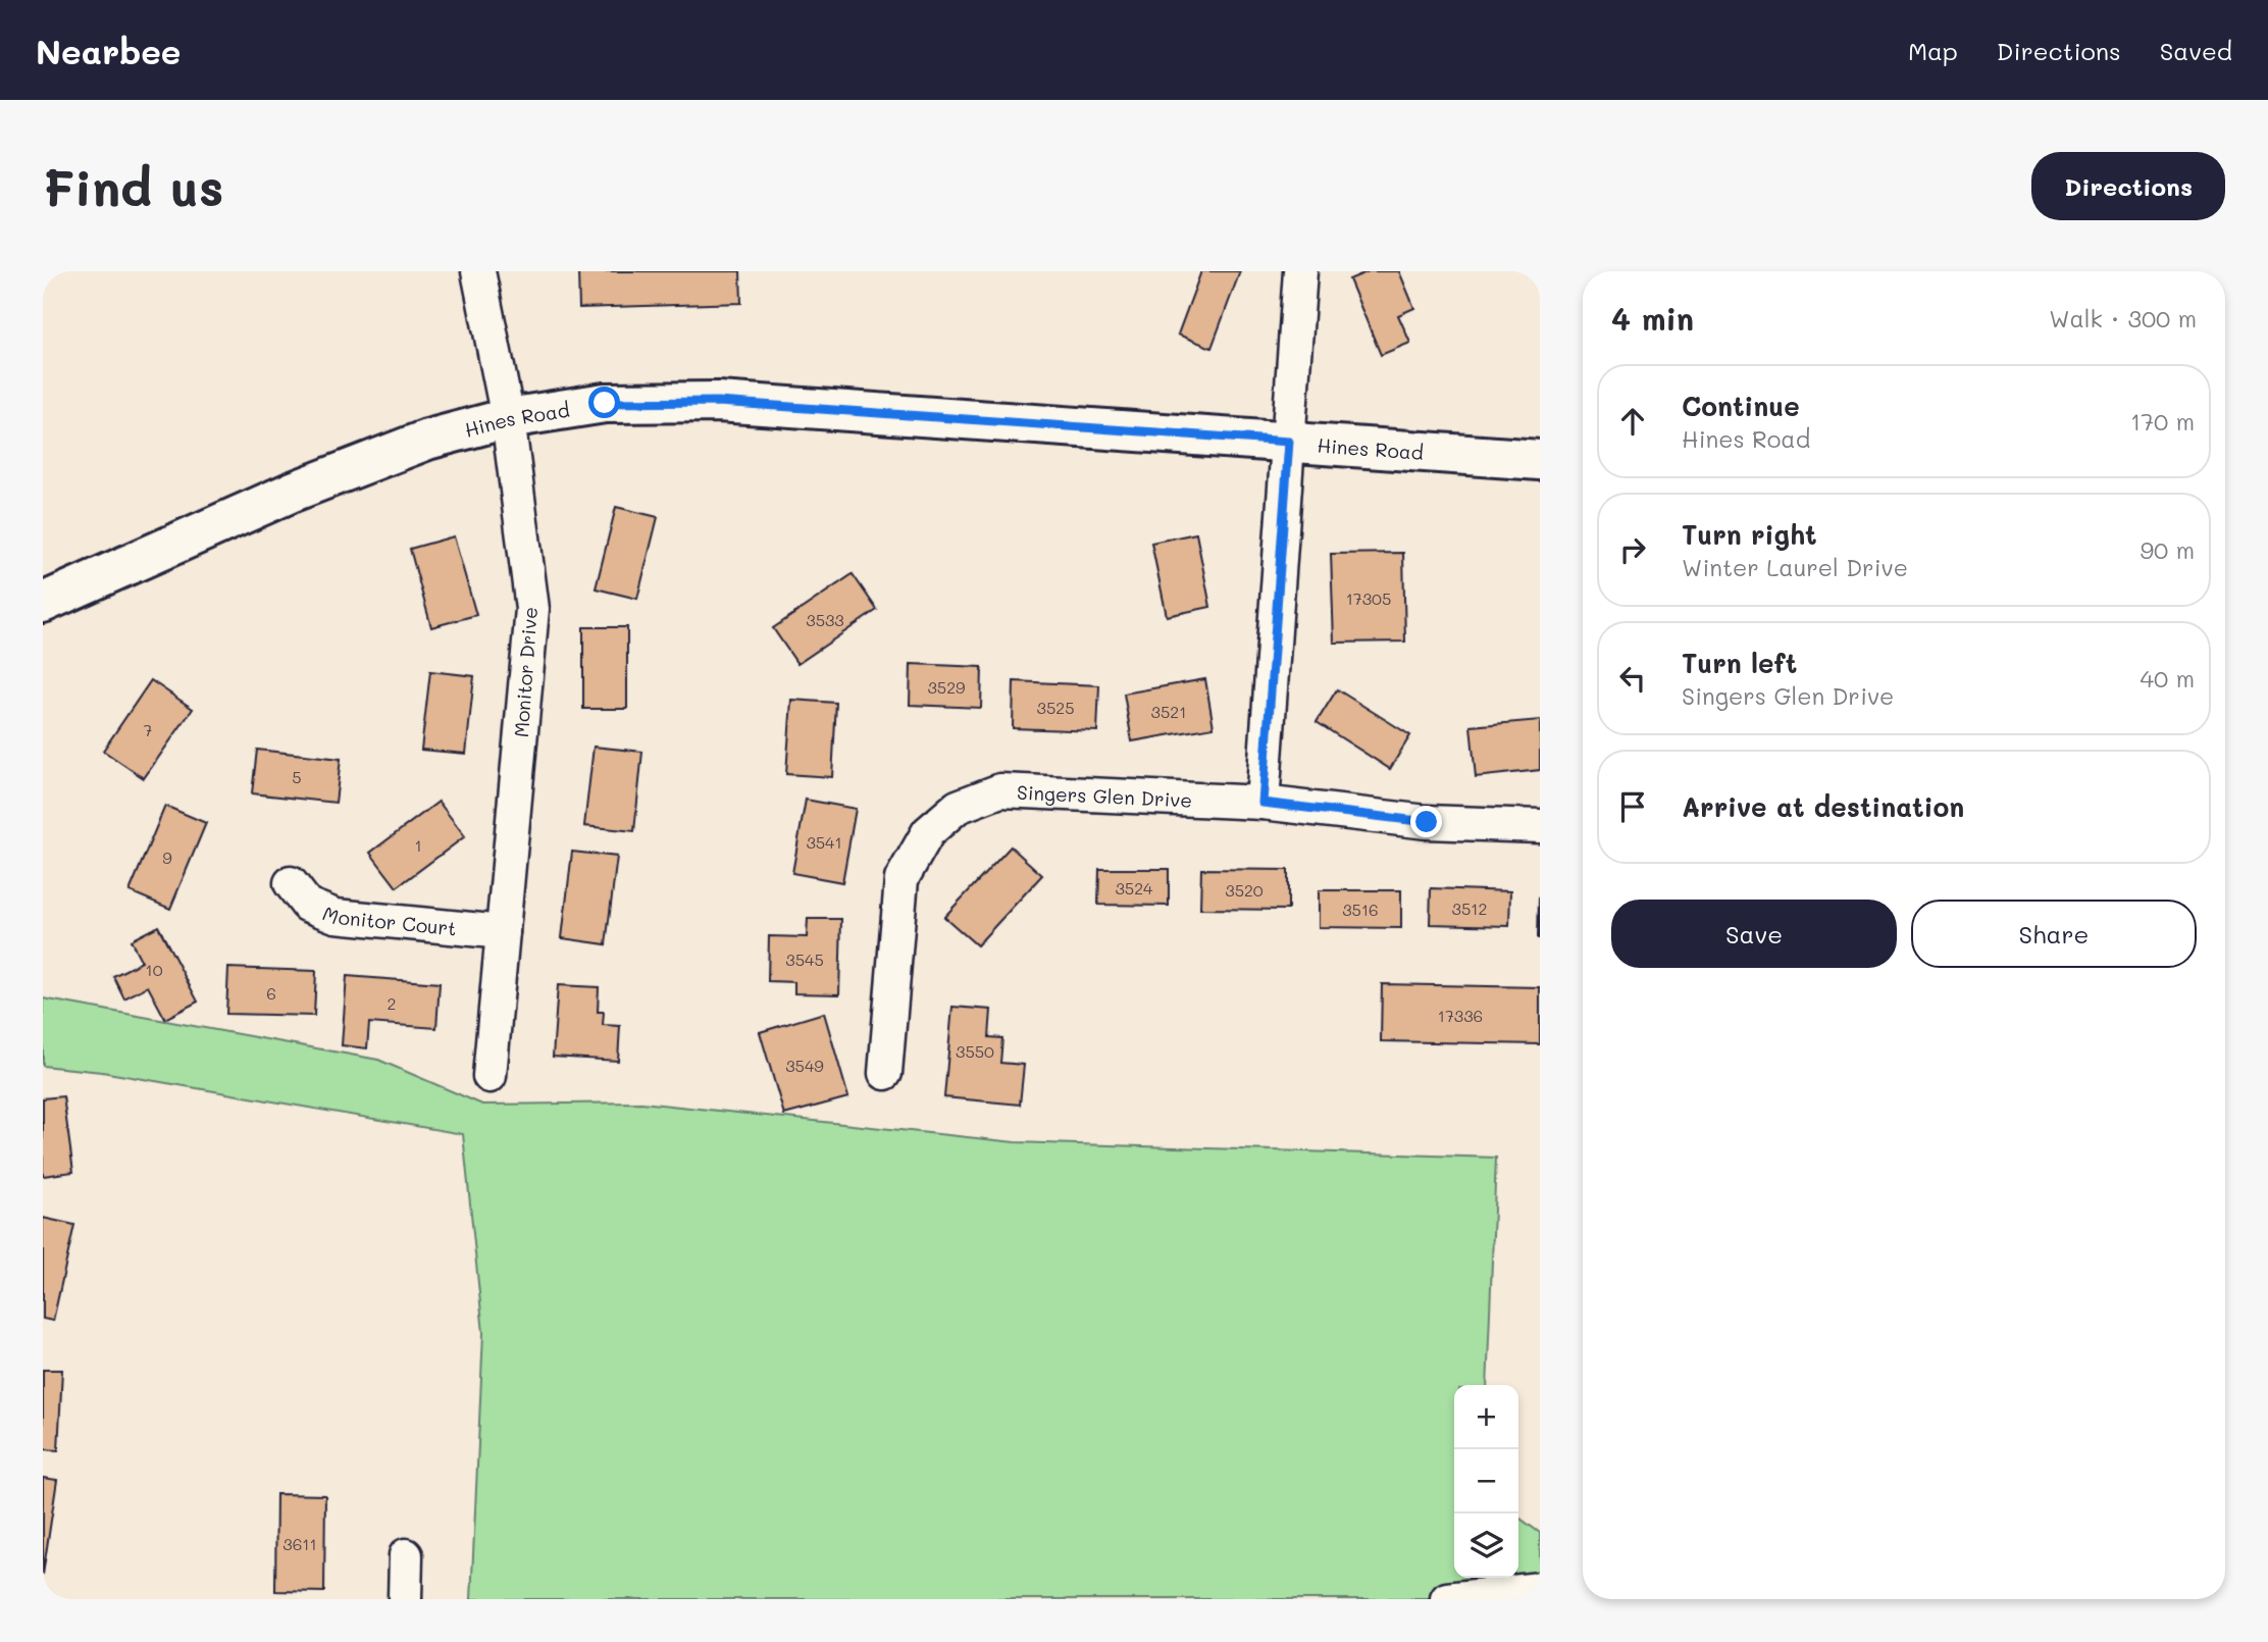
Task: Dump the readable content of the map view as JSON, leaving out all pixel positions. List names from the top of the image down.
{
  "streets": {
    "street": [
      "Hines Road",
      "Monitor Drive",
      "Singers Glen Drive",
      "Monitor Court"
    ]
  },
  "crossings": [
    ["Hines Road", "Monitor Drive"],
    ["Monitor Drive", "Monitor Court"]
  ],
  "house_numbers": [
    "17305",
    "3533",
    "3529",
    "3525",
    "3521",
    "7",
    "5",
    "3541",
    "1",
    "9",
    "3524",
    "3520",
    "3512",
    "3516",
    "3545",
    "10",
    "6",
    "2",
    "17336",
    "3550",
    "3549",
    "3611"
  ],
  "page": {
    "header": "Nearbee",
    "nav": ["Map", "Directions", "Saved"],
    "buttons": [
      "Directions",
      ["Save", "Share"]
    ],
    "title": "Find us",
    "heading": ["4 min", "Walk · 300 m"],
    "list": [
      ["Continue", "Hines Road", "170 m"],
      ["Turn right", "Winter Laurel Drive", "90 m"],
      ["Turn left", "Singers Glen Drive", "40 m"],
      "Arrive at destination"
    ],
    "map_buttons": ["+", "−"]
  }
}
